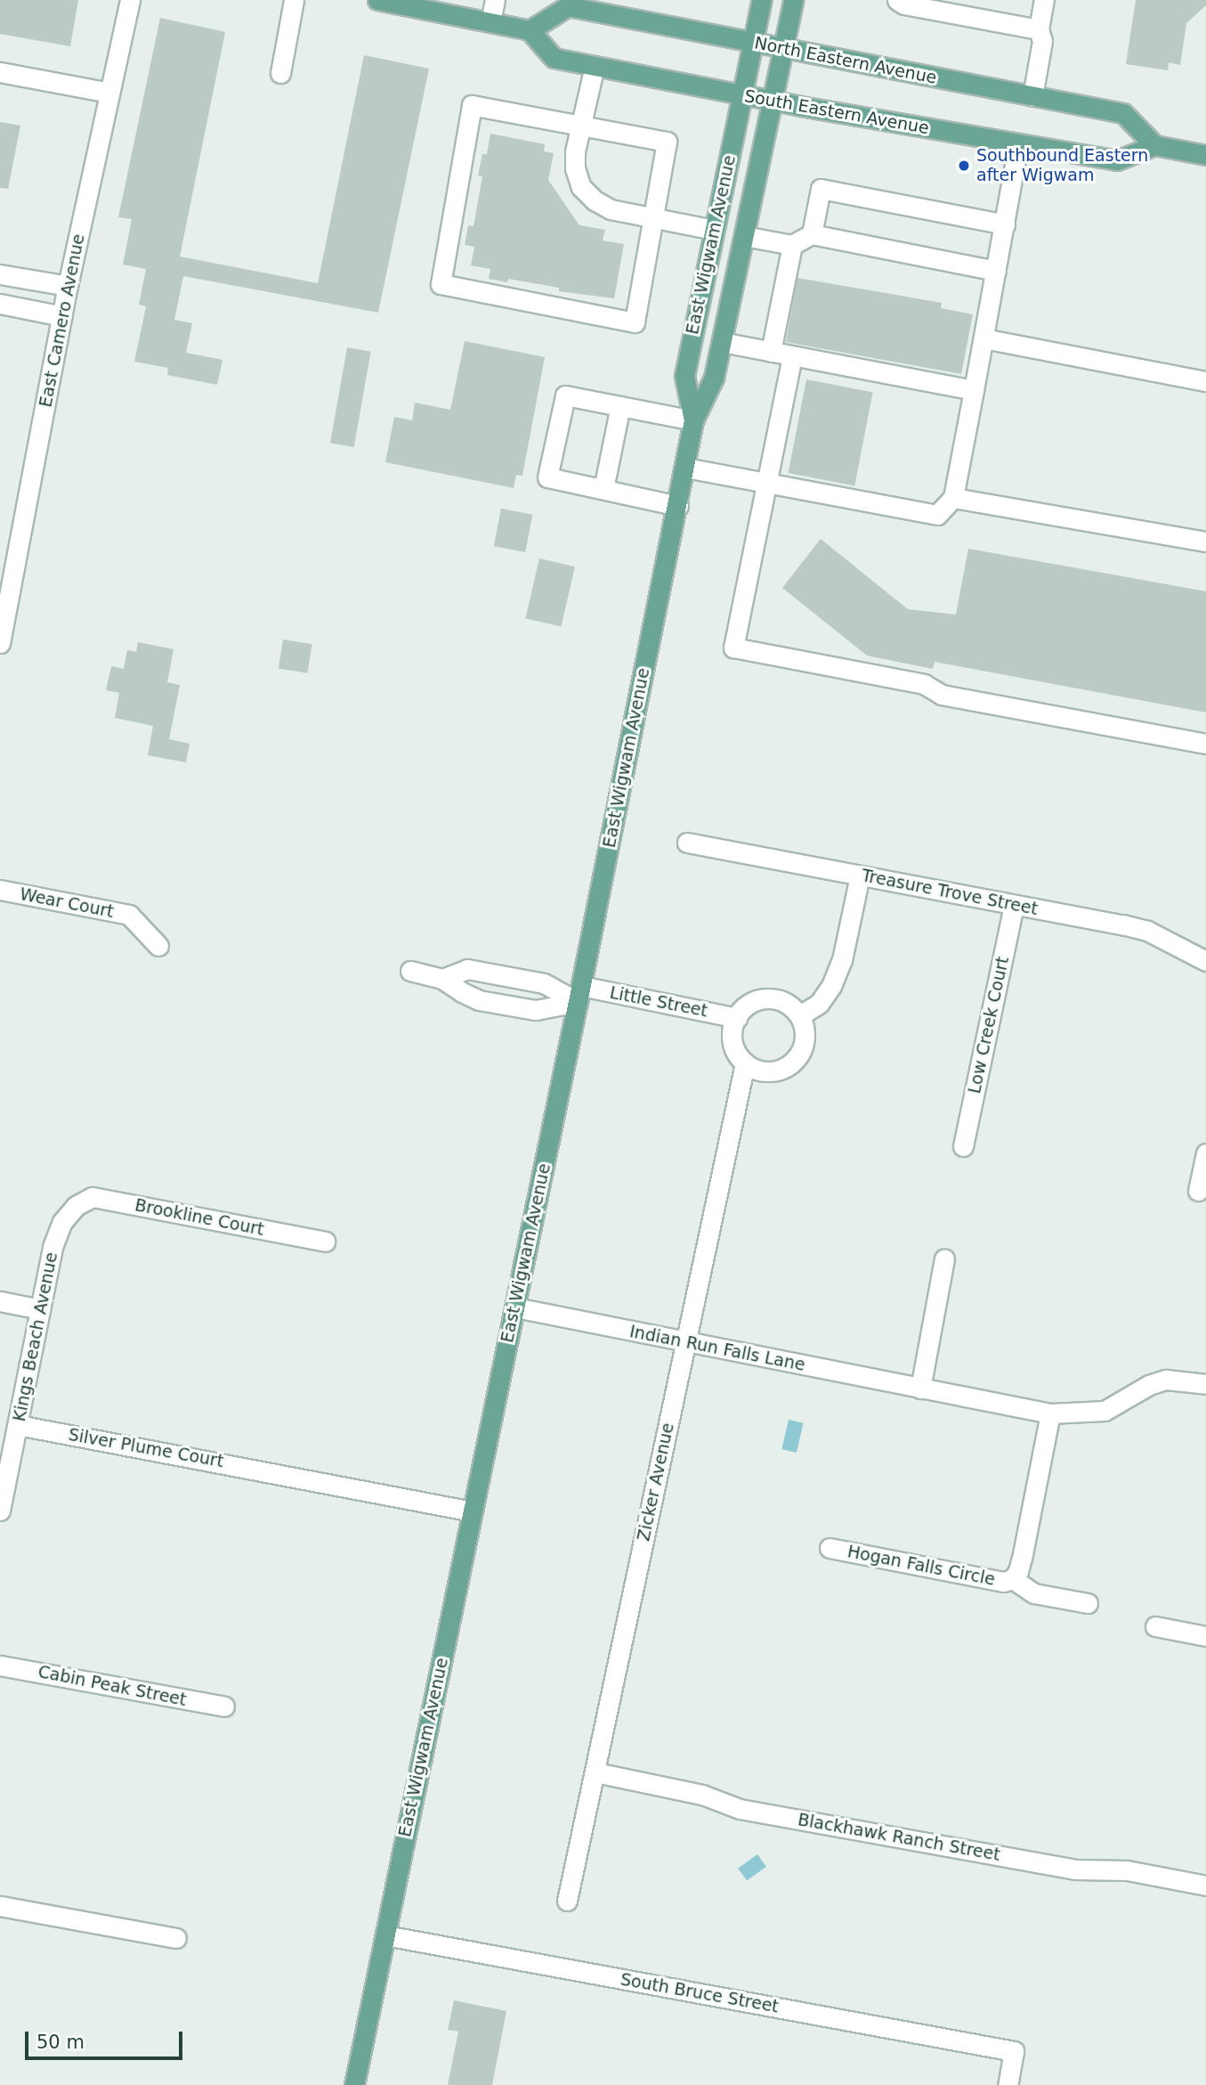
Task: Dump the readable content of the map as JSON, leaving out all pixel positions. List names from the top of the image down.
{
  "streets": {
    "main road": ["North Eastern Avenue", "South Eastern Avenue", "East Wigwam Avenue"],
    "street": [
      "East Camero Avenue",
      "Treasure Trove Street",
      "Wear Court",
      "Little Street",
      "Low Creek Court",
      "Brookline Court",
      "Kings Beach Avenue",
      "Indian Run Falls Lane",
      "Silver Plume Court",
      "Zicker Avenue",
      "Hogan Falls Circle",
      "Cabin Peak Street",
      "Blackhawk Ranch Street",
      "South Bruce Street"
    ]
  },
  "crossings": [
    ["North Eastern Avenue", "South Eastern Avenue"],
    ["North Eastern Avenue", "East Wigwam Avenue"],
    ["South Eastern Avenue", "East Wigwam Avenue"],
    ["East Wigwam Avenue", "Little Street"],
    ["East Wigwam Avenue", "Indian Run Falls Lane"],
    ["East Wigwam Avenue", "Silver Plume Court"],
    ["East Wigwam Avenue", "South Bruce Street"],
    ["Treasure Trove Street", "Low Creek Court"],
    ["Little Street", "Zicker Avenue"],
    ["Brookline Court", "Kings Beach Avenue"],
    ["Kings Beach Avenue", "Silver Plume Court"],
    ["Indian Run Falls Lane", "Zicker Avenue"],
    ["Indian Run Falls Lane", "Hogan Falls Circle"],
    ["Zicker Avenue", "Blackhawk Ranch Street"]
  ],
  "places": ["Southbound Eastern after Wigwam"],
  "scale_bar": "50 m"
}
